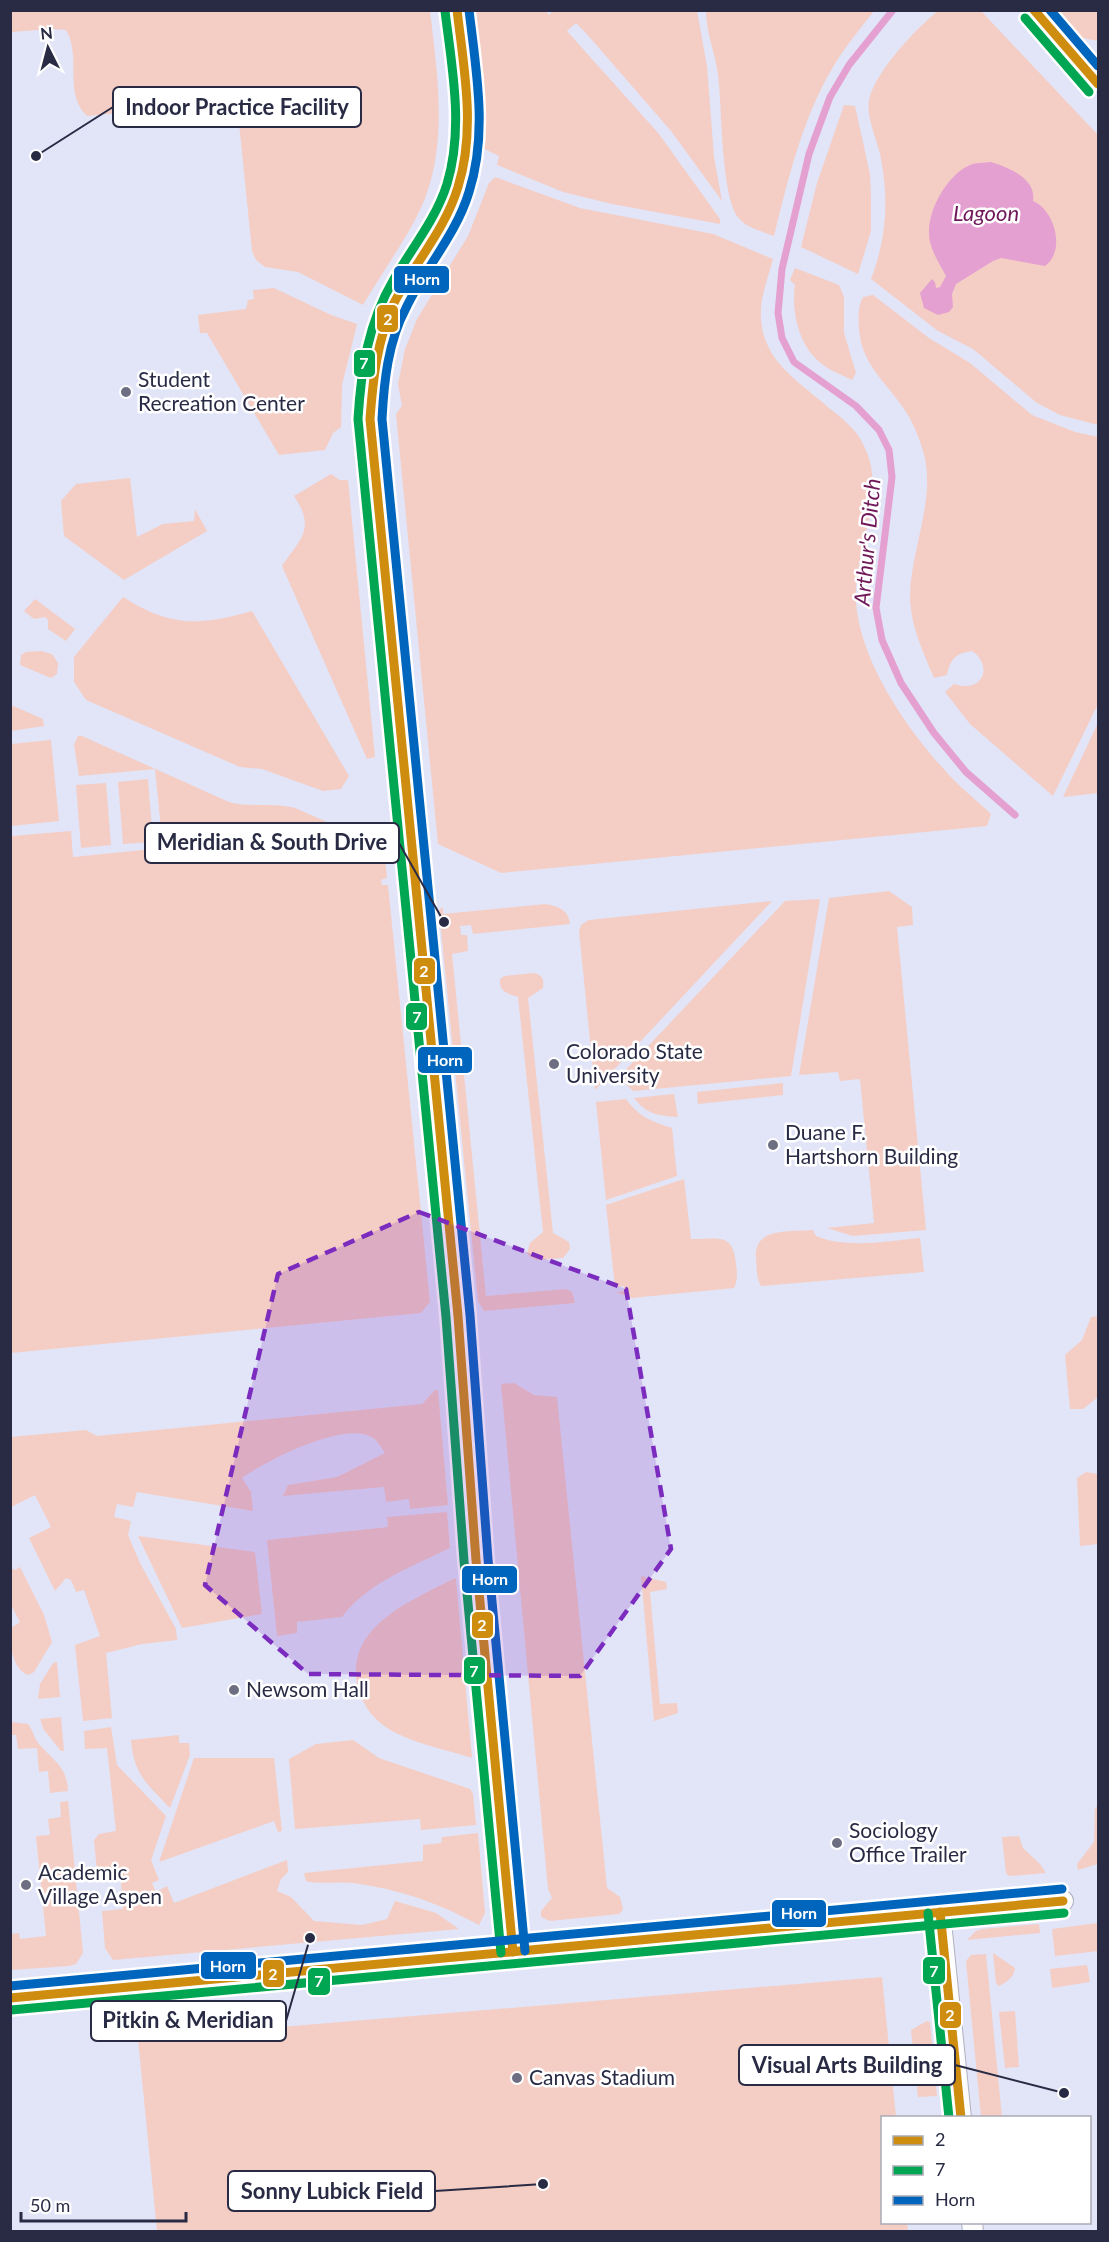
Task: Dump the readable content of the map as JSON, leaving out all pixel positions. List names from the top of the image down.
{
  "water": ["Lagoon", "Arthur's Ditch"],
  "places": [
    "Indoor Practice Facility",
    "Student Recreation Center",
    "Meridian & South Drive",
    "Colorado State University",
    "Duane F. Hartshorn Building",
    "Newsom Hall",
    "Sociology Office Trailer",
    "Academic Village Aspen",
    "Pitkin & Meridian",
    "Canvas Stadium",
    "Visual Arts Building",
    "Sonny Lubick Field"
  ],
  "lines": ["transit line 2", "transit line Horn", "transit line 7"],
  "legend": ["2", "7", "Horn"],
  "scale_bar": "50 m",
  "north": "top"
}
